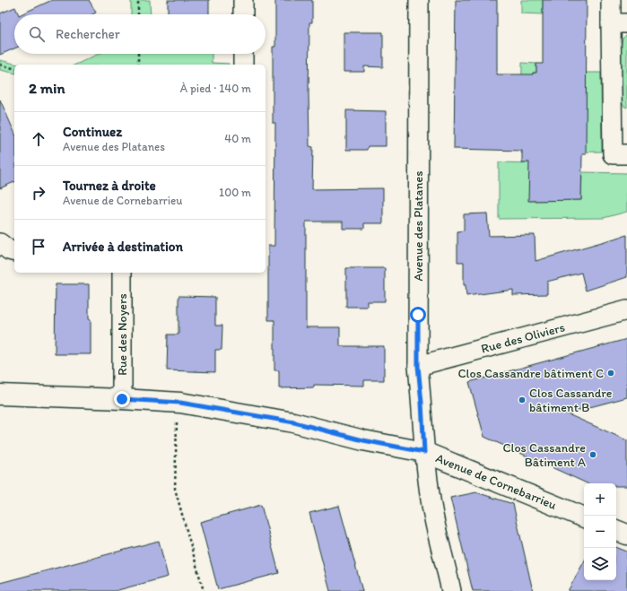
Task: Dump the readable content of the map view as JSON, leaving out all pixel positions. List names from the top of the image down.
{
  "streets": {
    "street": [
      "Avenue des Platanes",
      "Rue des Noyers",
      "Rue des Oliviers",
      "Avenue de Cornebarrieu"
    ]
  },
  "crossings": [
    ["Avenue des Platanes", "Rue des Oliviers"],
    ["Avenue des Platanes", "Avenue de Cornebarrieu"],
    ["Rue des Noyers", "Avenue de Cornebarrieu"]
  ],
  "places": ["Clos Cassandre bâtiment C", "Clos Cassandre bâtiment B", "Clos Cassandre Bâtiment A"],
  "page": {
    "search": "Rechercher",
    "heading": ["2 min", "À pied · 140 m"],
    "list": [
      ["Continuez", "Avenue des Platanes", "40 m"],
      ["Tournez à droite", "Avenue de Cornebarrieu", "100 m"],
      "Arrivée à destination"
    ],
    "map_buttons": ["+", "−"]
  }
}
